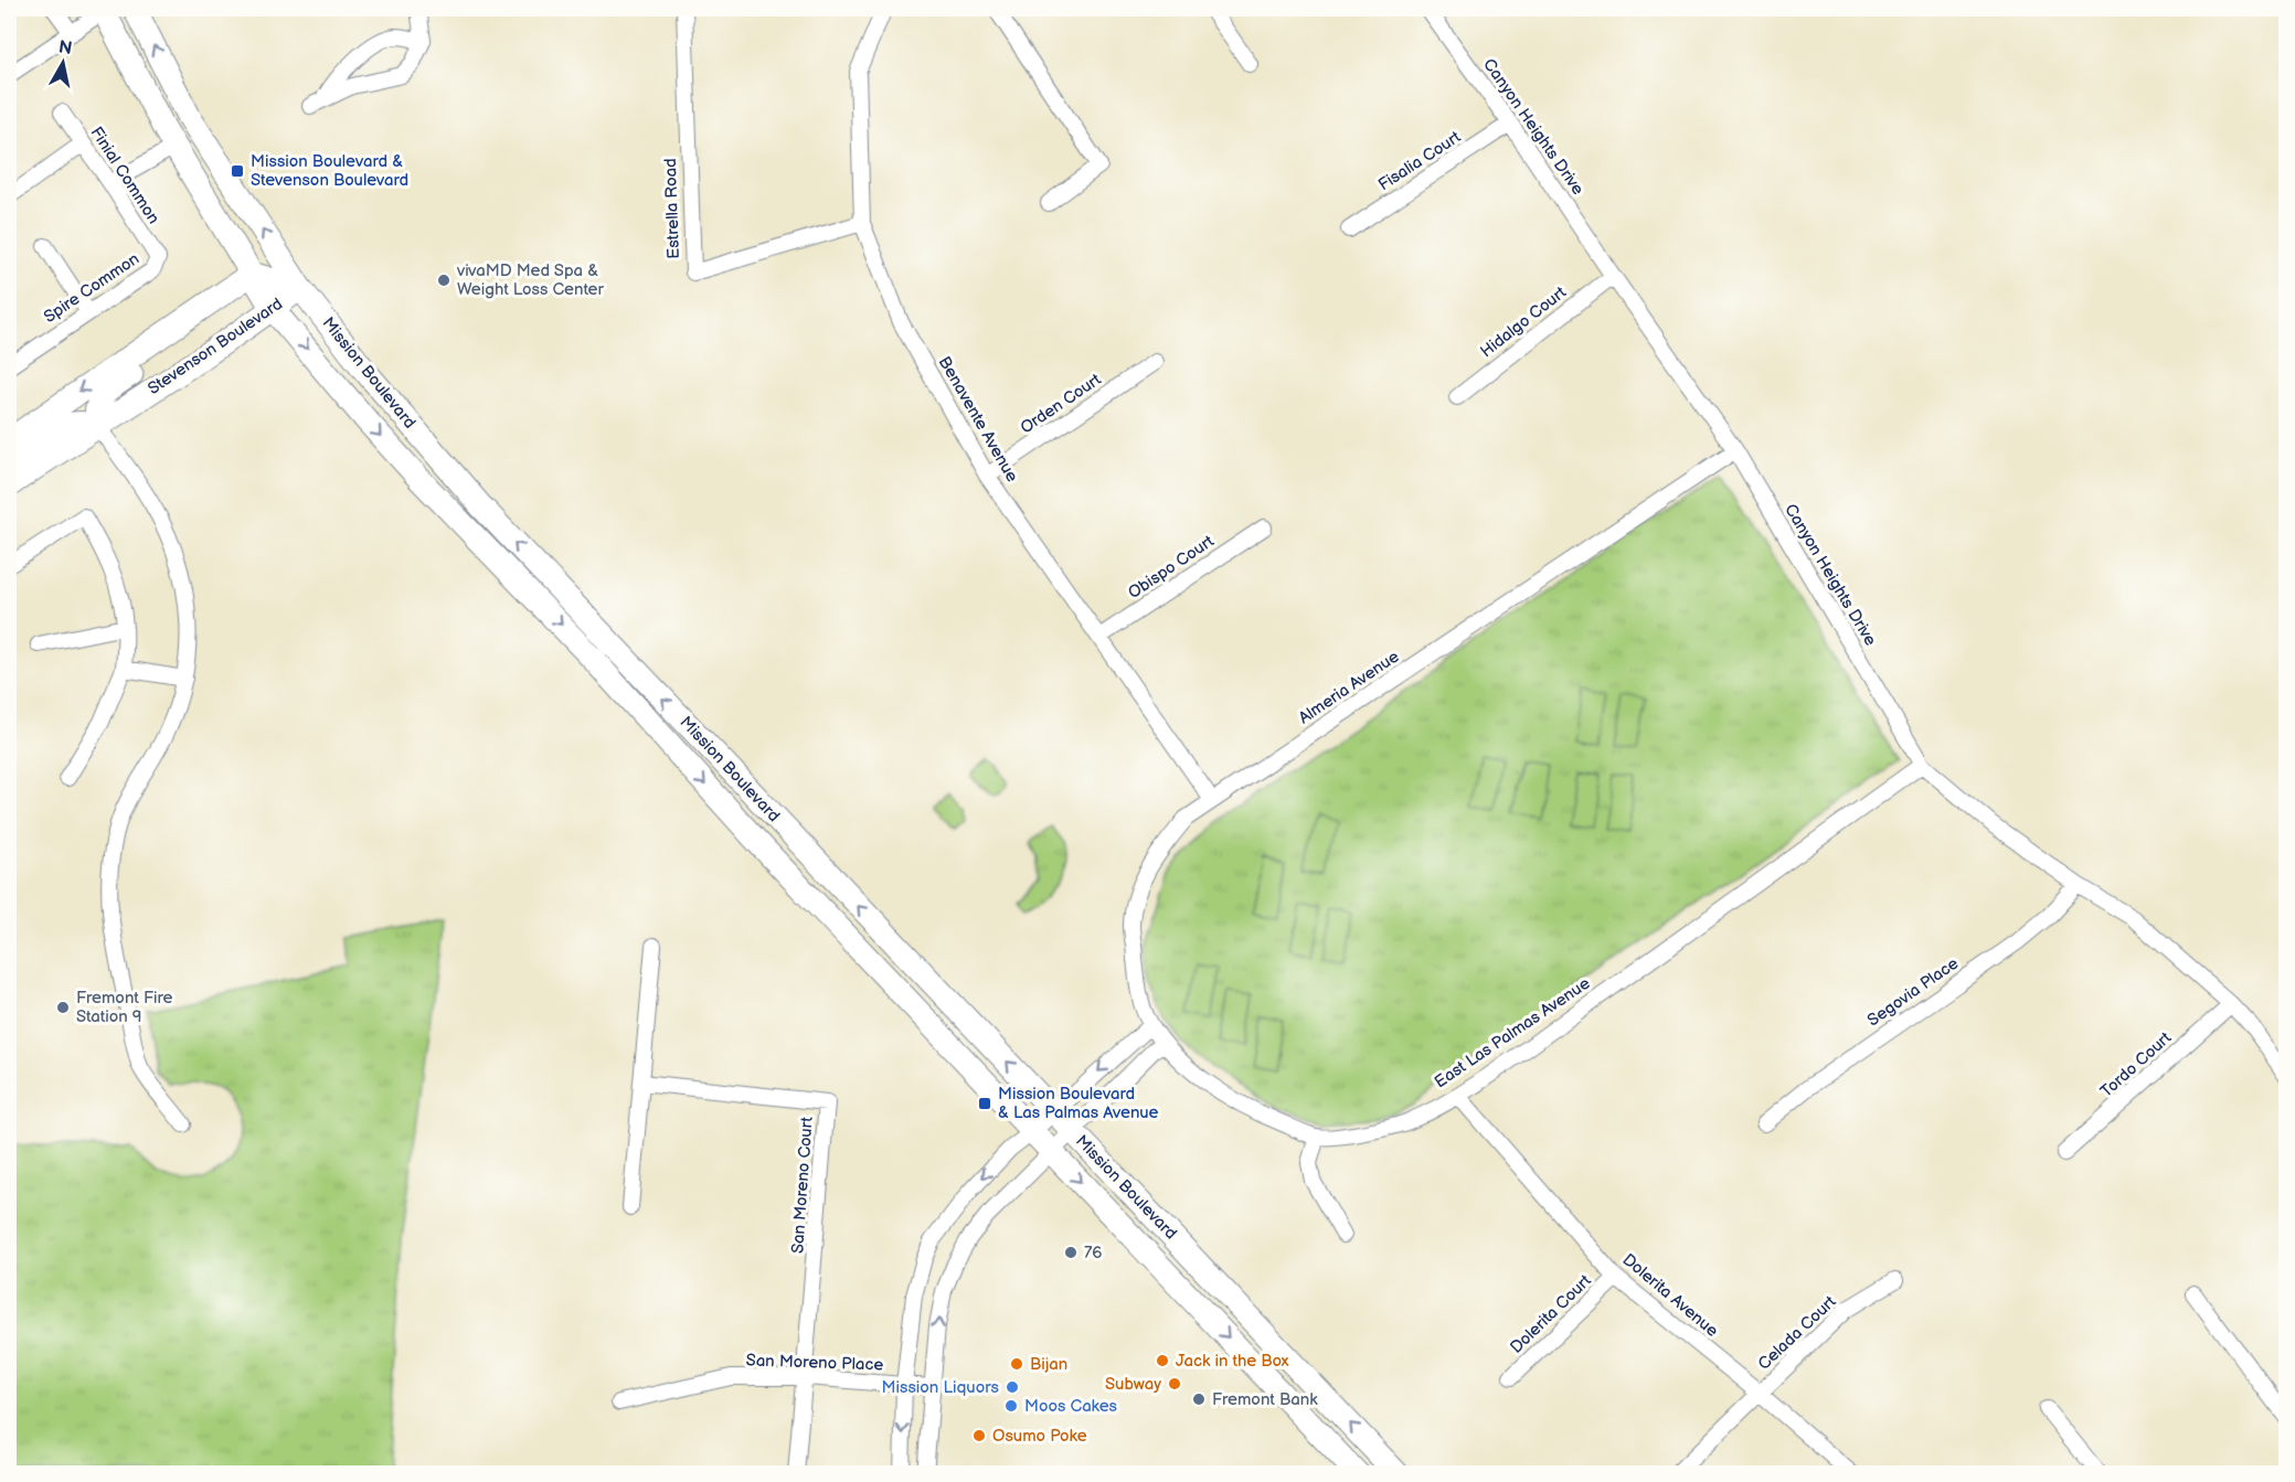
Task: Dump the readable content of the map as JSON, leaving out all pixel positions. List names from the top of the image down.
{
  "streets": {
    "main road": ["Stevenson Boulevard", "Mission Boulevard"],
    "street": [
      "Canyon Heights Drive",
      "Fisalia Court",
      "Finial Common",
      "Estrella Road",
      "Spire Common",
      "Hidalgo Court",
      "Orden Court",
      "Benavente Avenue",
      "Obispo Court",
      "Almeria Avenue",
      "Segovia Place",
      "East Las Palmas Avenue",
      "Tordo Court",
      "San Moreno Court",
      "Dolerita Avenue",
      "Dolerita Court",
      "Celada Court",
      "San Moreno Place"
    ]
  },
  "crossings": [
    ["Canyon Heights Drive", "Fisalia Court"],
    ["Canyon Heights Drive", "Hidalgo Court"],
    ["Canyon Heights Drive", "Almeria Avenue"],
    ["Canyon Heights Drive", "Segovia Place"],
    ["Canyon Heights Drive", "East Las Palmas Avenue"],
    ["Canyon Heights Drive", "Tordo Court"],
    ["Finial Common", "Spire Common"],
    ["Estrella Road", "Benavente Avenue"],
    ["Stevenson Boulevard", "Mission Boulevard"],
    ["Orden Court", "Benavente Avenue"],
    ["Benavente Avenue", "Obispo Court"],
    ["Benavente Avenue", "Almeria Avenue"],
    ["Almeria Avenue", "East Las Palmas Avenue"],
    ["East Las Palmas Avenue", "Dolerita Avenue"],
    ["San Moreno Court", "San Moreno Place"],
    ["Dolerita Avenue", "Dolerita Court"],
    ["Dolerita Avenue", "Celada Court"]
  ],
  "places": {
    "transit": ["Mission Boulevard & Stevenson Boulevard", "Mission Boulevard & Las Palmas Avenue"],
    "other": [
      "vivaMD Med Spa & Weight Loss Center",
      "Fremont Fire Station 9",
      "76",
      "Jack in the Box",
      "Bijan",
      "Subway",
      "Mission Liquors",
      "Fremont Bank",
      "Moos Cakes",
      "Osumo Poke"
    ]
  },
  "north": "top"
}
